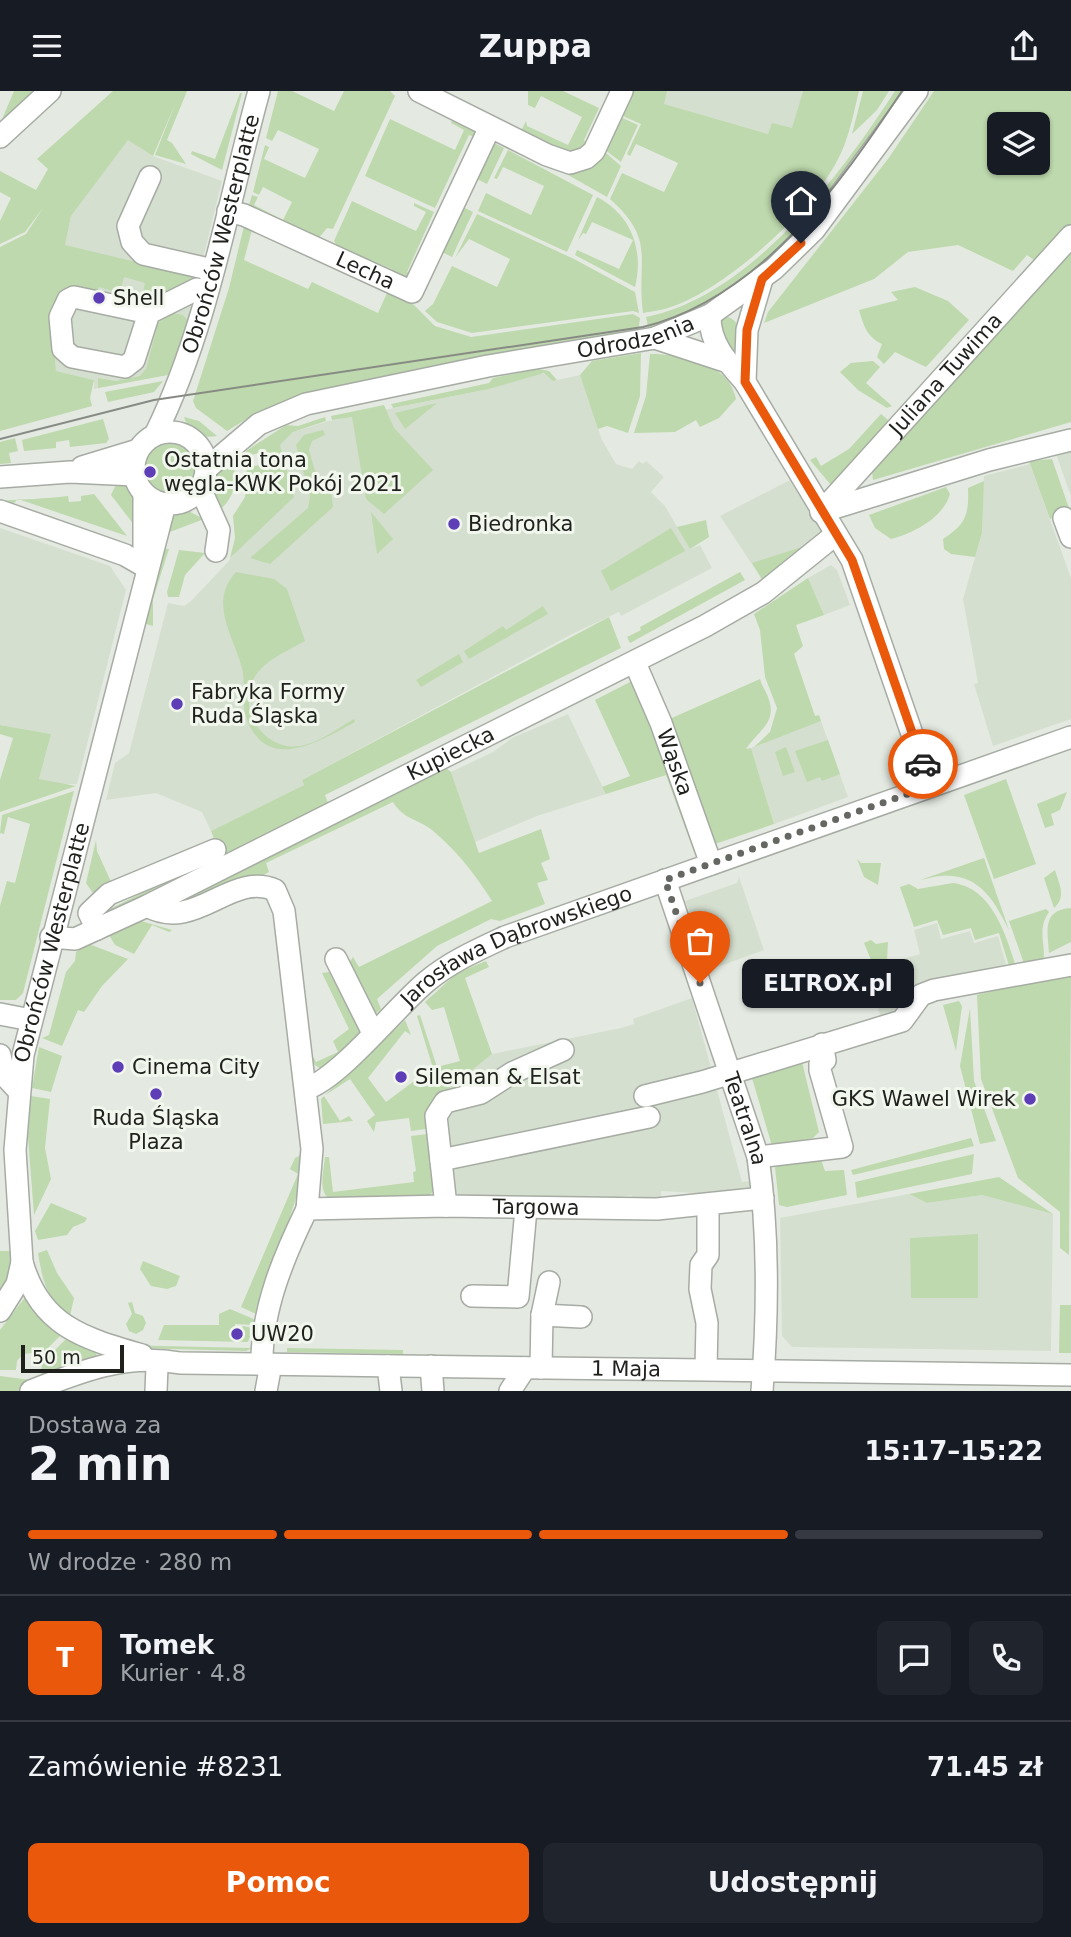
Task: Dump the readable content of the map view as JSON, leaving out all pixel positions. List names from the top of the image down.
{
  "streets": {
    "street": [
      "Obrońców Westerplatte",
      "Lecha",
      "Odrodzenia",
      "Juliana Tuwima",
      "Kupiecka",
      "Wąska",
      "Jarosława Dąbrowskiego",
      "Teatralna",
      "Targowa",
      "1 Maja"
    ]
  },
  "crossings": [
    ["Obrońców Westerplatte", "Lecha"],
    ["Obrońców Westerplatte", "Odrodzenia"],
    ["Obrońców Westerplatte", "Kupiecka"],
    ["Kupiecka", "Wąska"],
    ["Wąska", "Jarosława Dąbrowskiego"],
    ["Jarosława Dąbrowskiego", "Teatralna"],
    ["Teatralna", "Targowa"],
    ["Teatralna", "1 Maja"]
  ],
  "places": [
    "Shell",
    "Ostatnia tona węgla-KWK Pokój 2021",
    "Biedronka",
    "Fabryka Formy Ruda Śląska",
    "ELTROX.pl",
    "Cinema City",
    "Sileman & Elsat",
    "Ruda Śląska Plaza",
    "GKS Wawel Wirek",
    "UW20"
  ],
  "scale_bar": "50 m",
  "page": {
    "header": "Zuppa",
    "bubble": "ELTROX.pl",
    "scale": "50 m",
    "heading": ["2 min", "Dostawa za", "15:17–15:22"],
    "panel": [
      "Tomek",
      "Kurier · 4.8",
      "Zamówienie #8231",
      "71.45 zł"
    ],
    "bar": "W drodze · 280 m",
    "round": "T",
    "buttons": ["Pomoc", "Udostępnij"]
  }
}
